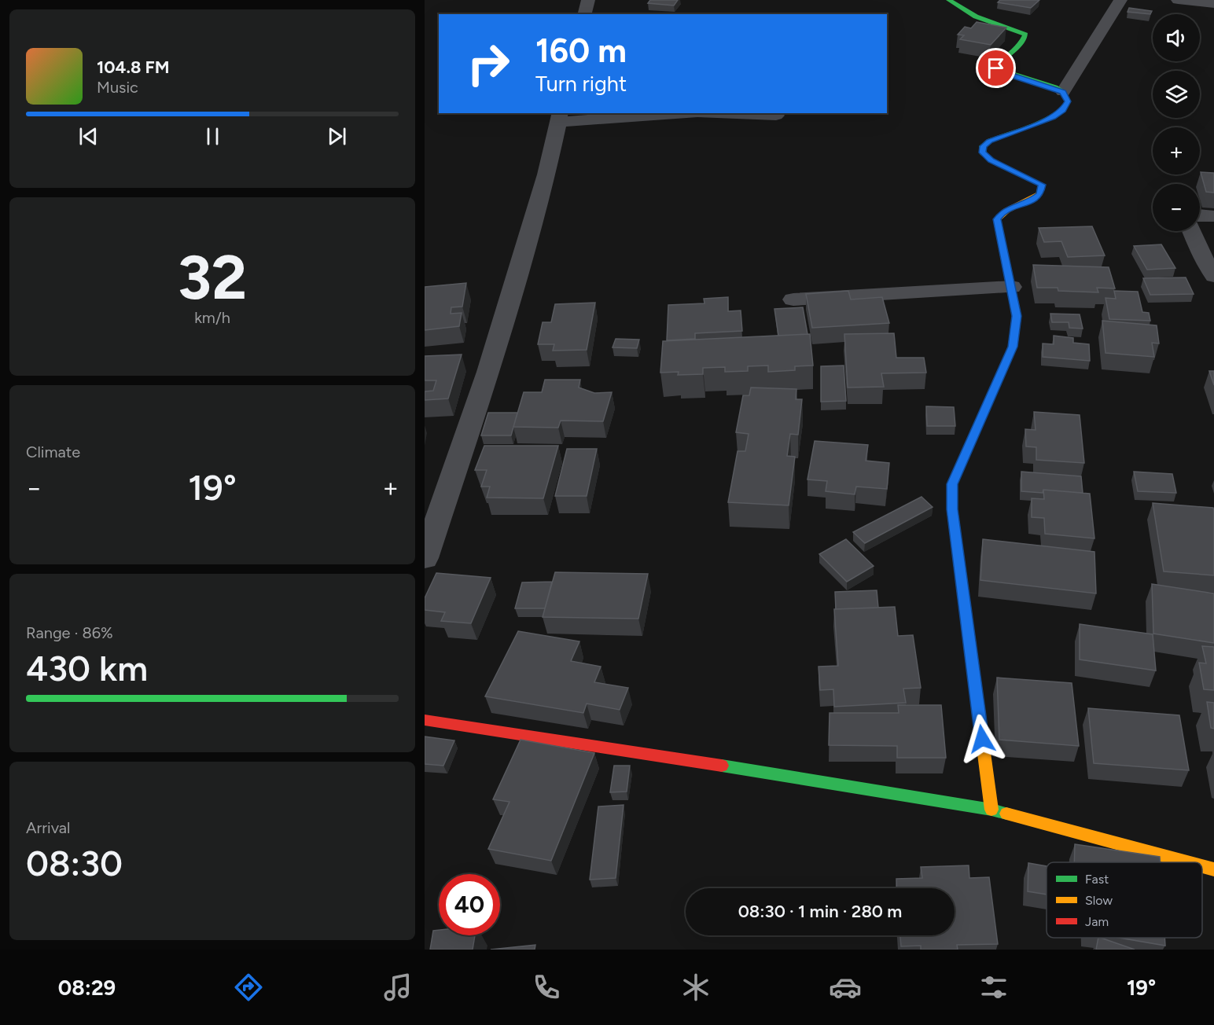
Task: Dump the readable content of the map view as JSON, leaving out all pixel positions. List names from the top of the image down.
{
  "legend": ["Fast", "Slow", "Jam"],
  "page": {
    "map_buttons": ["+", "−"],
    "turn": ["160 m", "Turn right"],
    "song": ["104.8 FM", "Music"],
    "tile": [
      ["32", "km/h"],
      "Climate",
      ["Range · 86%", "430 km"],
      ["Arrival", "08:30"]
    ],
    "heat": ["−", "19°", "+"],
    "limit": "40",
    "trip": "08:30 · 1 min · 280 m",
    "tabs": ["08:29", "19°"]
  }
}
